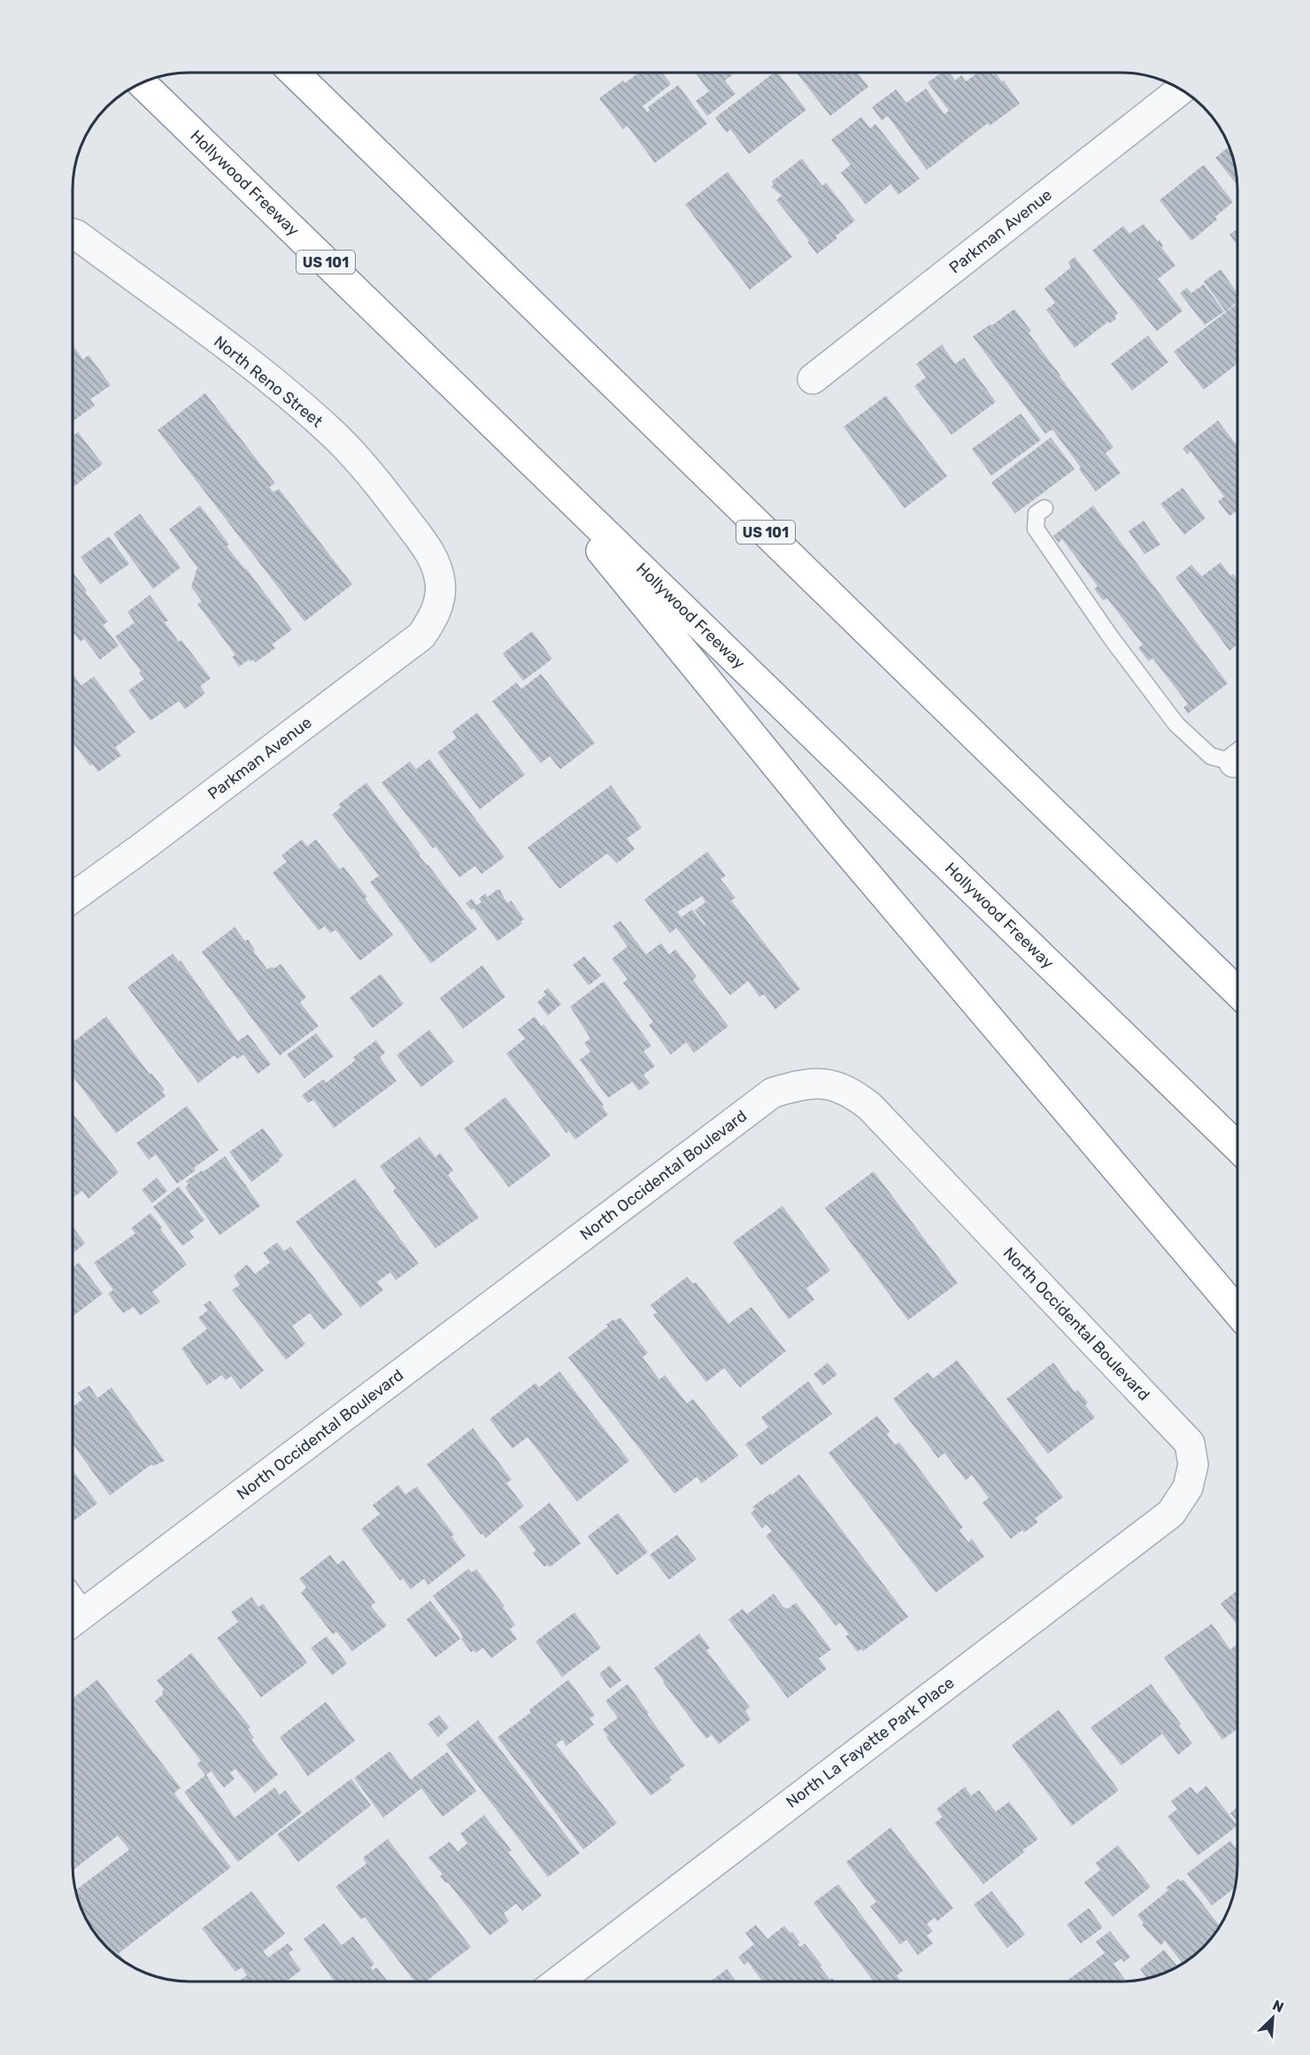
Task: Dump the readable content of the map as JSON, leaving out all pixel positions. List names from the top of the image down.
{
  "streets": {
    "highway": ["Hollywood Freeway", "US 101"],
    "street": [
      "Parkman Avenue",
      "North Reno Street",
      "North Occidental Boulevard",
      "North La Fayette Park Place"
    ]
  },
  "crossings": [
    ["Parkman Avenue", "North Reno Street"],
    ["North Occidental Boulevard", "North La Fayette Park Place"]
  ],
  "north": "top right"
}
